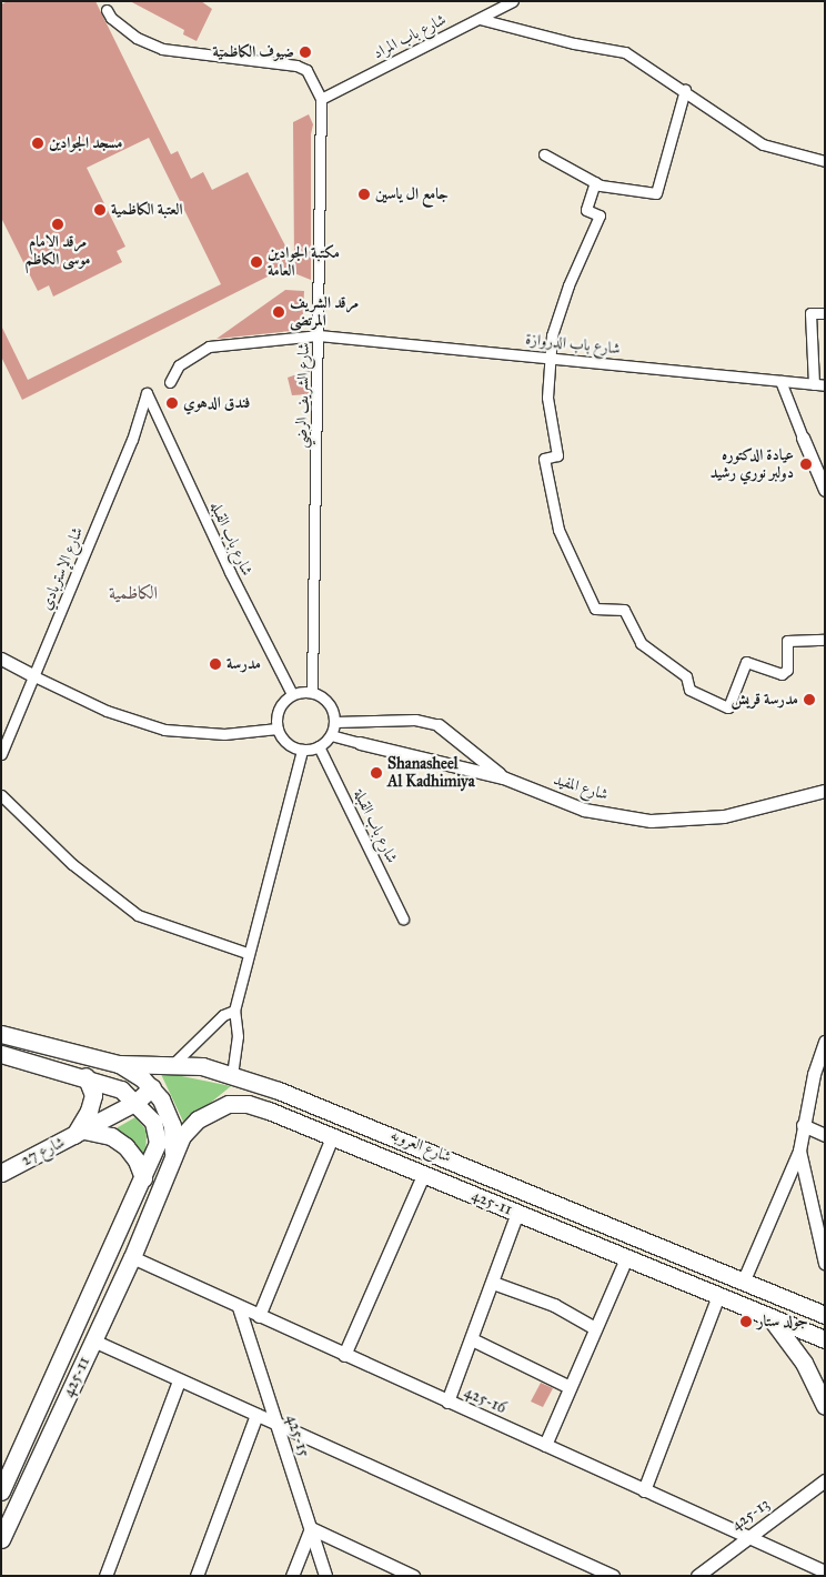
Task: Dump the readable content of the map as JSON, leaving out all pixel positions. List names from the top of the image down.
{
  "streets": {
    "street": [
      "شارع باب المراد",
      "شارع باب الدروازة",
      "شارع الشريف الرضي",
      "شارع باب القبله",
      "شارع الإستربادي",
      "شارع المفيد",
      "شارع باب القبلة",
      "شارع العروبه",
      "شارع 27",
      "425-11",
      "425-16",
      "425-15",
      "425-13"
    ]
  },
  "crossings": [
    ["شارع باب المراد", "شارع الشريف الرضي"],
    ["شارع باب الدروازة", "شارع الشريف الرضي"],
    ["شارع الشريف الرضي", "شارع باب القبله"],
    ["شارع الشريف الرضي", "شارع المفيد"],
    ["شارع الشريف الرضي", "شارع باب القبلة"],
    ["شارع باب القبله", "شارع الإستربادي"],
    ["شارع باب القبله", "شارع المفيد"],
    ["شارع باب القبله", "شارع باب القبلة"],
    ["شارع المفيد", "شارع باب القبلة"],
    ["شارع العروبه", "425-11"],
    ["شارع 27", "425-11"],
    ["425-11", "425-16"],
    ["425-16", "425-15"],
    ["425-16", "425-13"]
  ],
  "districts": ["الكاظمية"],
  "places": [
    "ضيوف الكاظمية",
    "مسجد الجوادين",
    "جامع ال ياسين",
    "العتبة الكاظمية",
    "مرقد الامام موسى الكاظم",
    "مكتبة الجوادين العامة",
    "مرقد الشريف المرتضى",
    "فندق الدهوي",
    "عيادة الدكتوره دولبر نوري رشيد",
    "مدرسة",
    "مدرسة قريش",
    "Shanasheel Al Kadhimiya",
    "جولد ستار"
  ]
}
